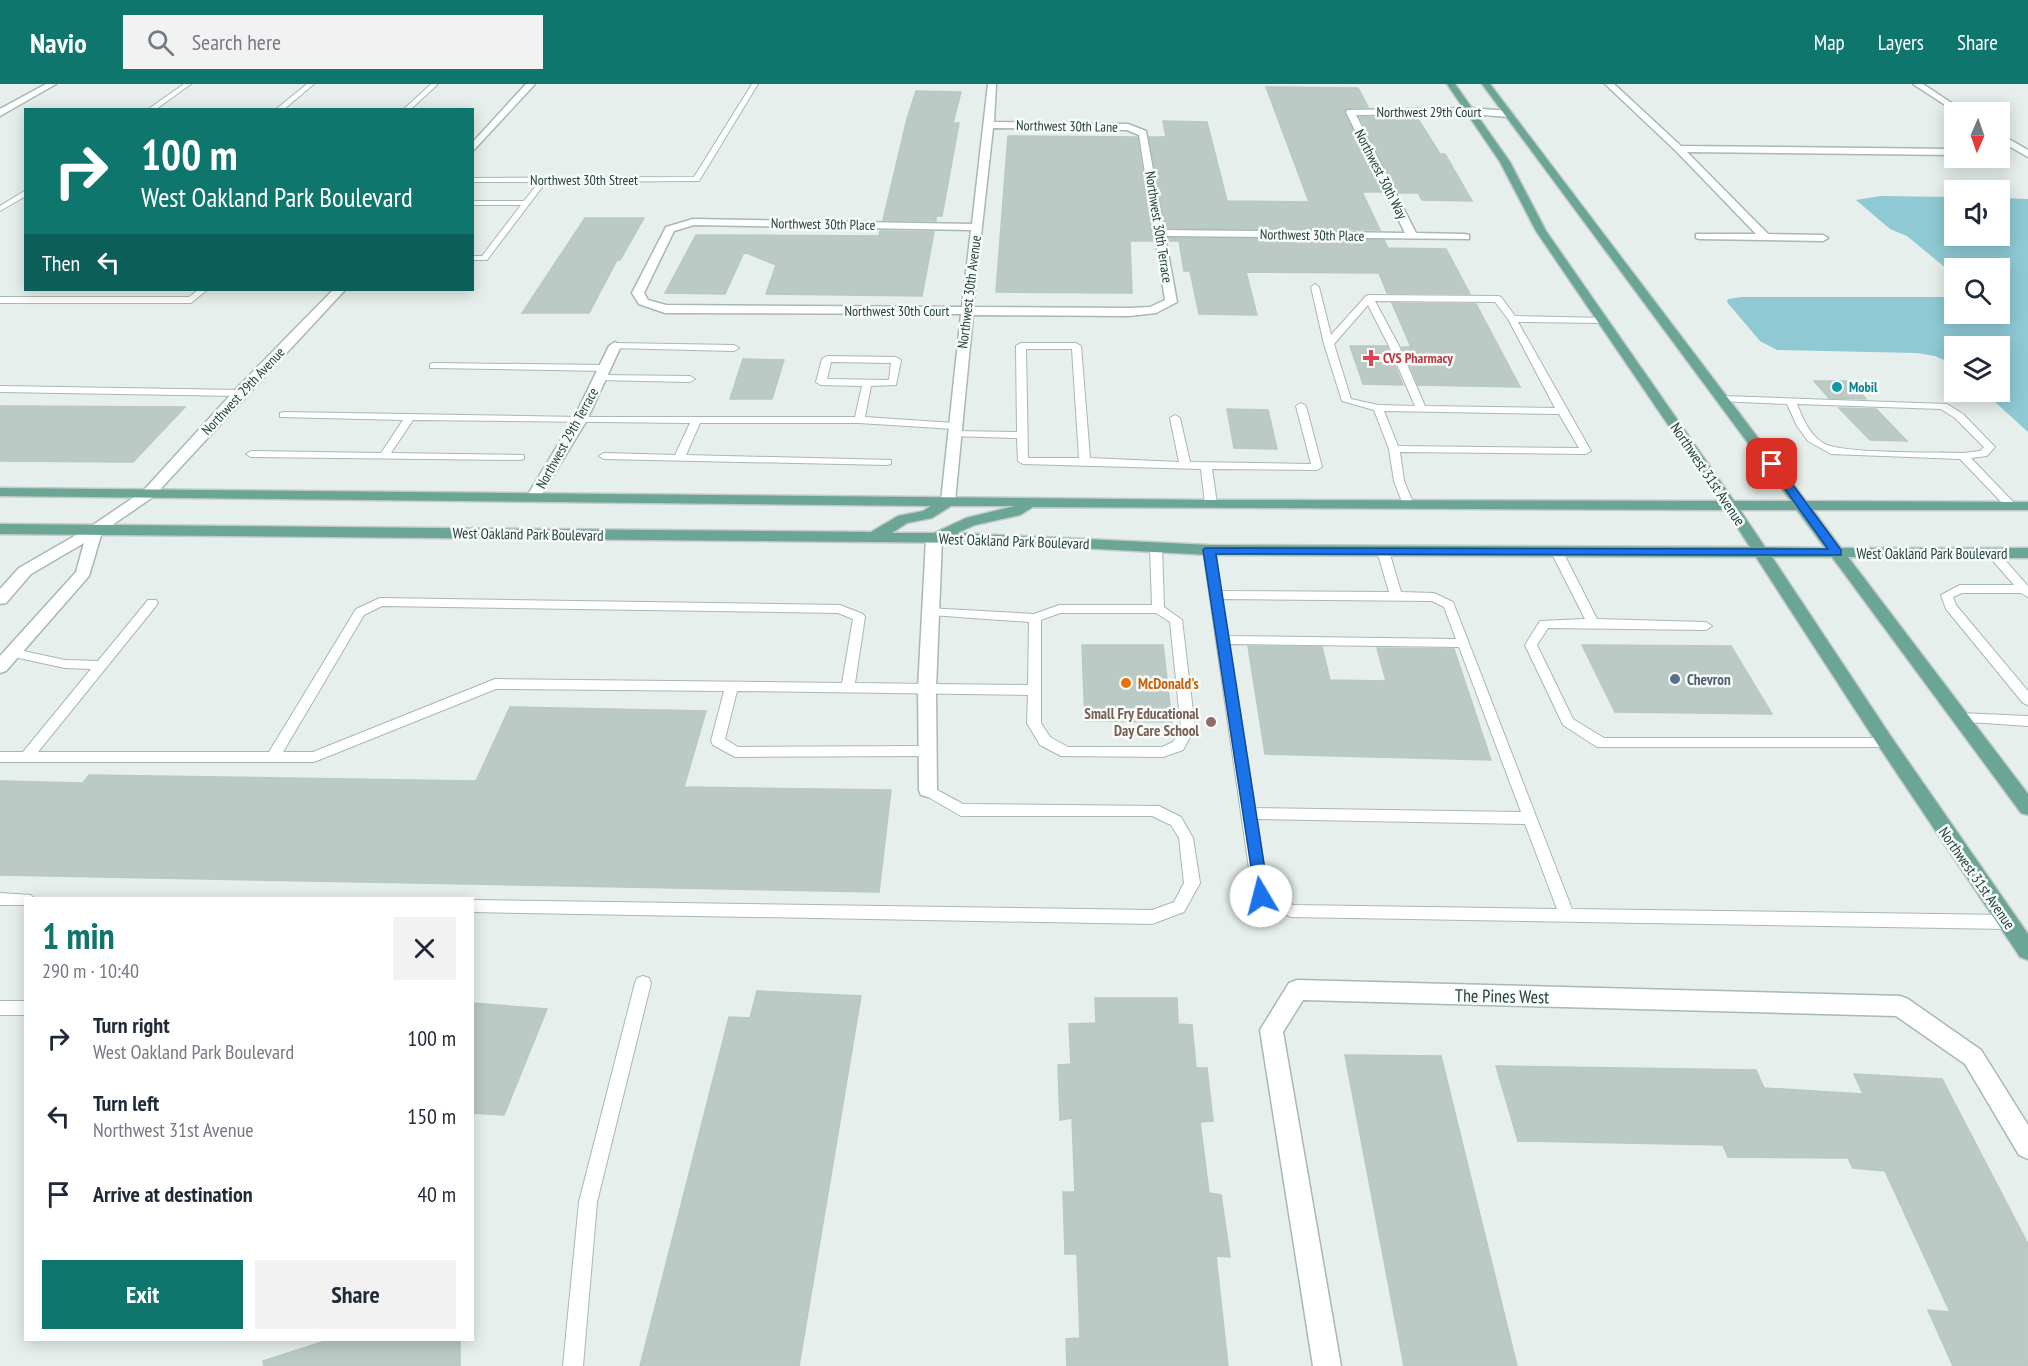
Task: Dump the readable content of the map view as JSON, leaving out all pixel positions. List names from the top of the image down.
{
  "streets": {
    "main road": ["Northwest 31st Avenue", "West Oakland Park Boulevard"],
    "street": [
      "Northwest 29th Court",
      "Northwest 30th Lane",
      "Northwest 30th Way",
      "Northwest 30th Place",
      "Northwest 30th Terrace",
      "Northwest 30th Avenue",
      "Northwest 30th Court",
      "Northwest 29th Avenue",
      "Northwest 29th Terrace",
      "The Pines West"
    ],
    "lane": ["Northwest 30th Street"]
  },
  "crossings": [
    ["Northwest 29th Court", "Northwest 30th Way"],
    ["Northwest 29th Court", "Northwest 31st Avenue"],
    ["Northwest 30th Lane", "Northwest 30th Terrace"],
    ["Northwest 30th Lane", "Northwest 30th Avenue"],
    ["Northwest 30th Way", "Northwest 30th Place"],
    ["Northwest 30th Place", "Northwest 30th Terrace"],
    ["Northwest 30th Place", "Northwest 30th Avenue"],
    ["Northwest 30th Place", "Northwest 30th Court"],
    ["Northwest 30th Terrace", "Northwest 30th Court"],
    ["Northwest 30th Avenue", "Northwest 30th Court"],
    ["Northwest 29th Avenue", "West Oakland Park Boulevard"],
    ["Northwest 31st Avenue", "West Oakland Park Boulevard"]
  ],
  "places": {
    "health": ["CVS Pharmacy"],
    "other": [
      "Mobil",
      "Chevron",
      "McDonald's",
      "Small Fry Educational Day Care School"
    ]
  },
  "north": "bottom",
  "page": {
    "header": "Navio",
    "search": "Search here",
    "nav": ["Map", "Layers", "Share"],
    "turn": ["100 m", "West Oakland Park Boulevard"],
    "then": "Then",
    "heading": ["1 min", "290 m · 10:40"],
    "list": [
      {
        "name": "Turn right",
        "note": "West Oakland Park Boulevard",
        "value": "100 m"
      },
      {
        "name": "Turn left",
        "note": "Northwest 31st Avenue",
        "value": "150 m"
      },
      {
        "name": "Arrive at destination",
        "value": "40 m"
      }
    ],
    "buttons": ["Exit", "Share"]
  }
}
